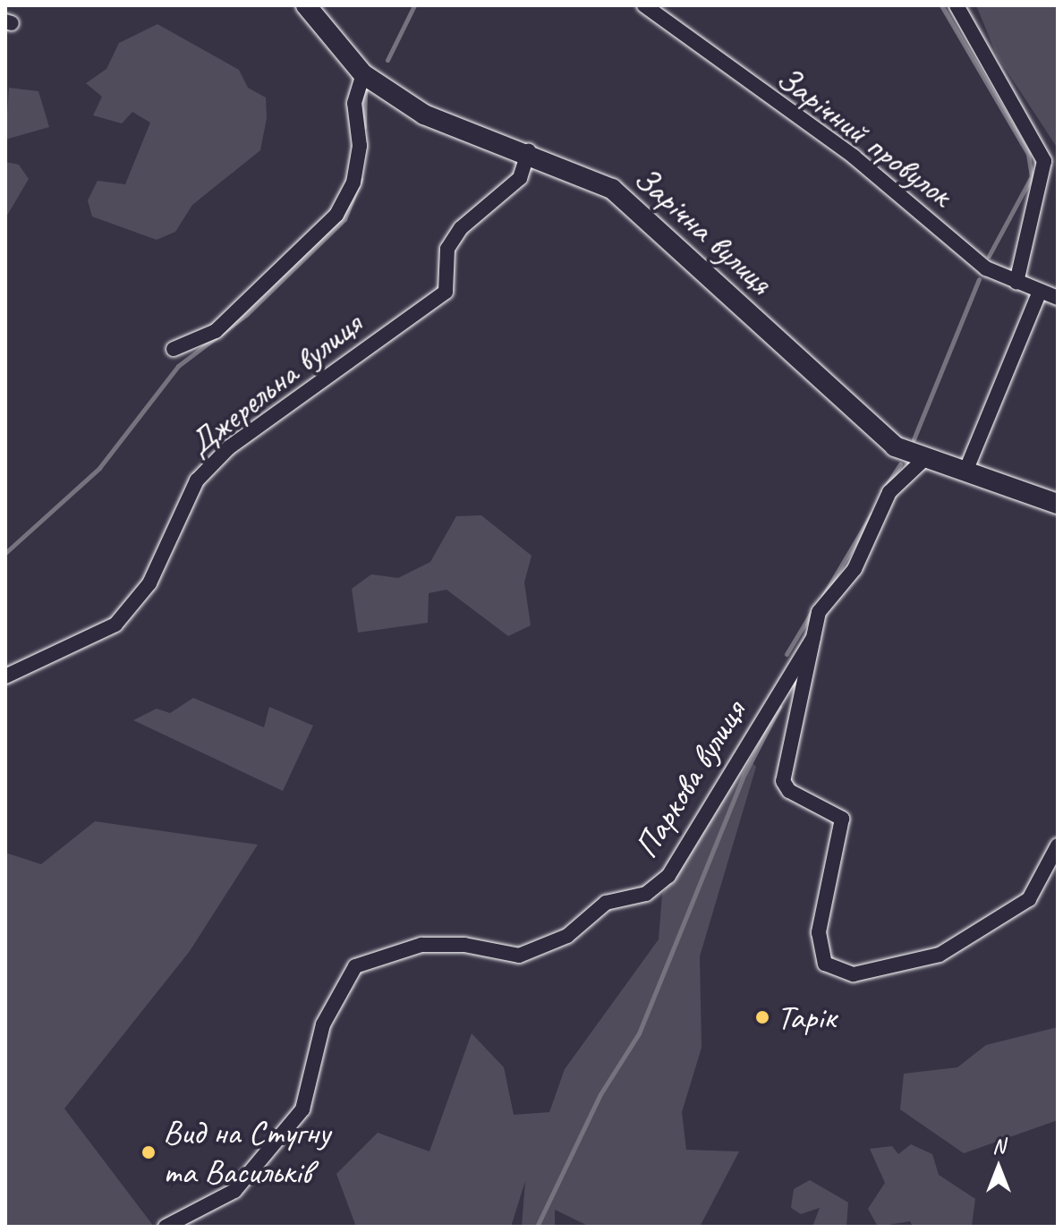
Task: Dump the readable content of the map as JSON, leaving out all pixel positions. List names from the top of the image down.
{
  "streets": {
    "street": [
      "Зарічний провулок",
      "Зарічна вулиця",
      "Джерельна вулиця",
      "Паркова вулиця"
    ]
  },
  "crossings": [
    ["Зарічна вулиця", "Джерельна вулиця"]
  ],
  "places": ["Тарік", "Вид на Стугну та Васильків"],
  "north": "top"
}
